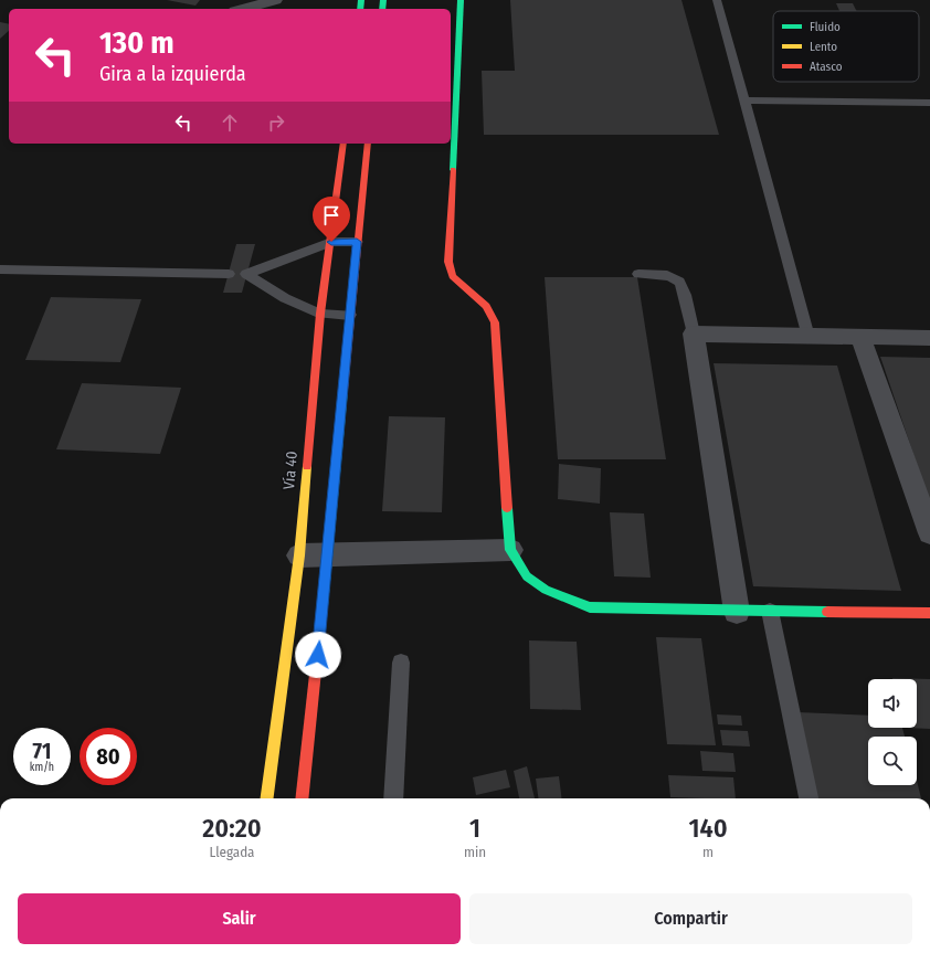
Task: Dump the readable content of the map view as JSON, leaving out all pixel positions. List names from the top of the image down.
{
  "streets": {
    "main road": ["Vía 40"]
  },
  "legend": ["Fluido", "Lento", "Atasco"],
  "page": {
    "turn": ["130 m", "Gira a la izquierda"],
    "speed": "71 km/h",
    "limit": "80",
    "eta": [
      "20:20",
      "Llegada",
      "1",
      "min",
      "140",
      "m"
    ],
    "buttons": ["Salir", "Compartir"]
  }
}
